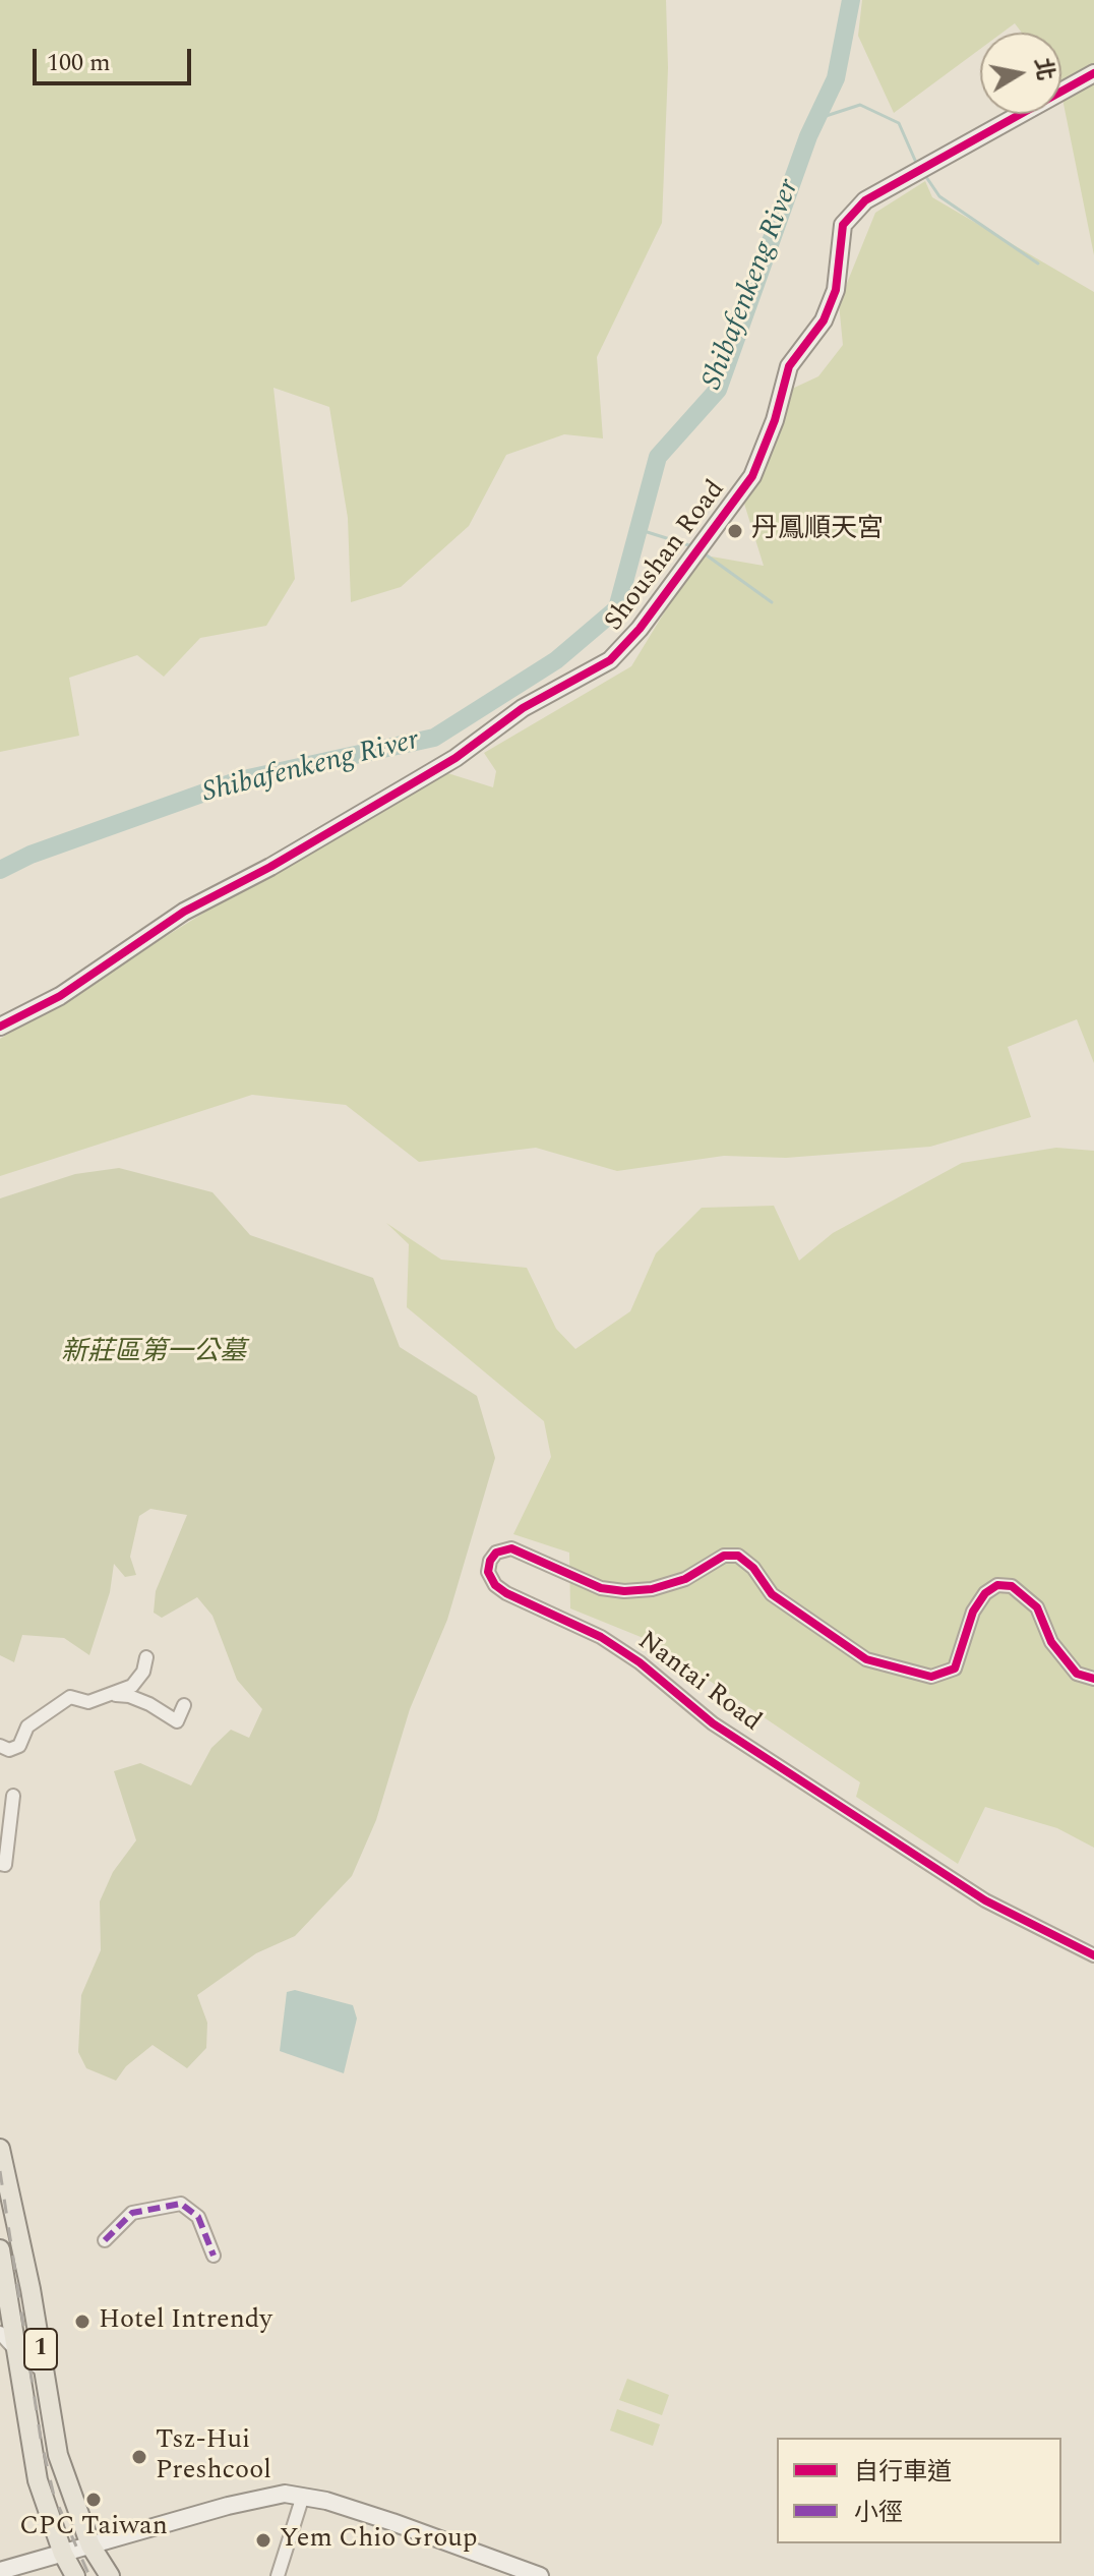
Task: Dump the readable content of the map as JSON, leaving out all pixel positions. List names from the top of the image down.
{
  "streets": {
    "main road": ["1"],
    "street": ["Shoushan Road", "Nantai Road"]
  },
  "water": ["Shibafenkeng River"],
  "parks": ["新莊區第一公墓"],
  "places": [
    "丹鳳順天宮",
    "Hotel Intrendy",
    "Tsz-Hui Preshcool",
    "CPC Taiwan",
    "Yem Chio Group"
  ],
  "legend": ["自行車道", "小徑"],
  "scale_bar": "100 m",
  "north": "right"
}
